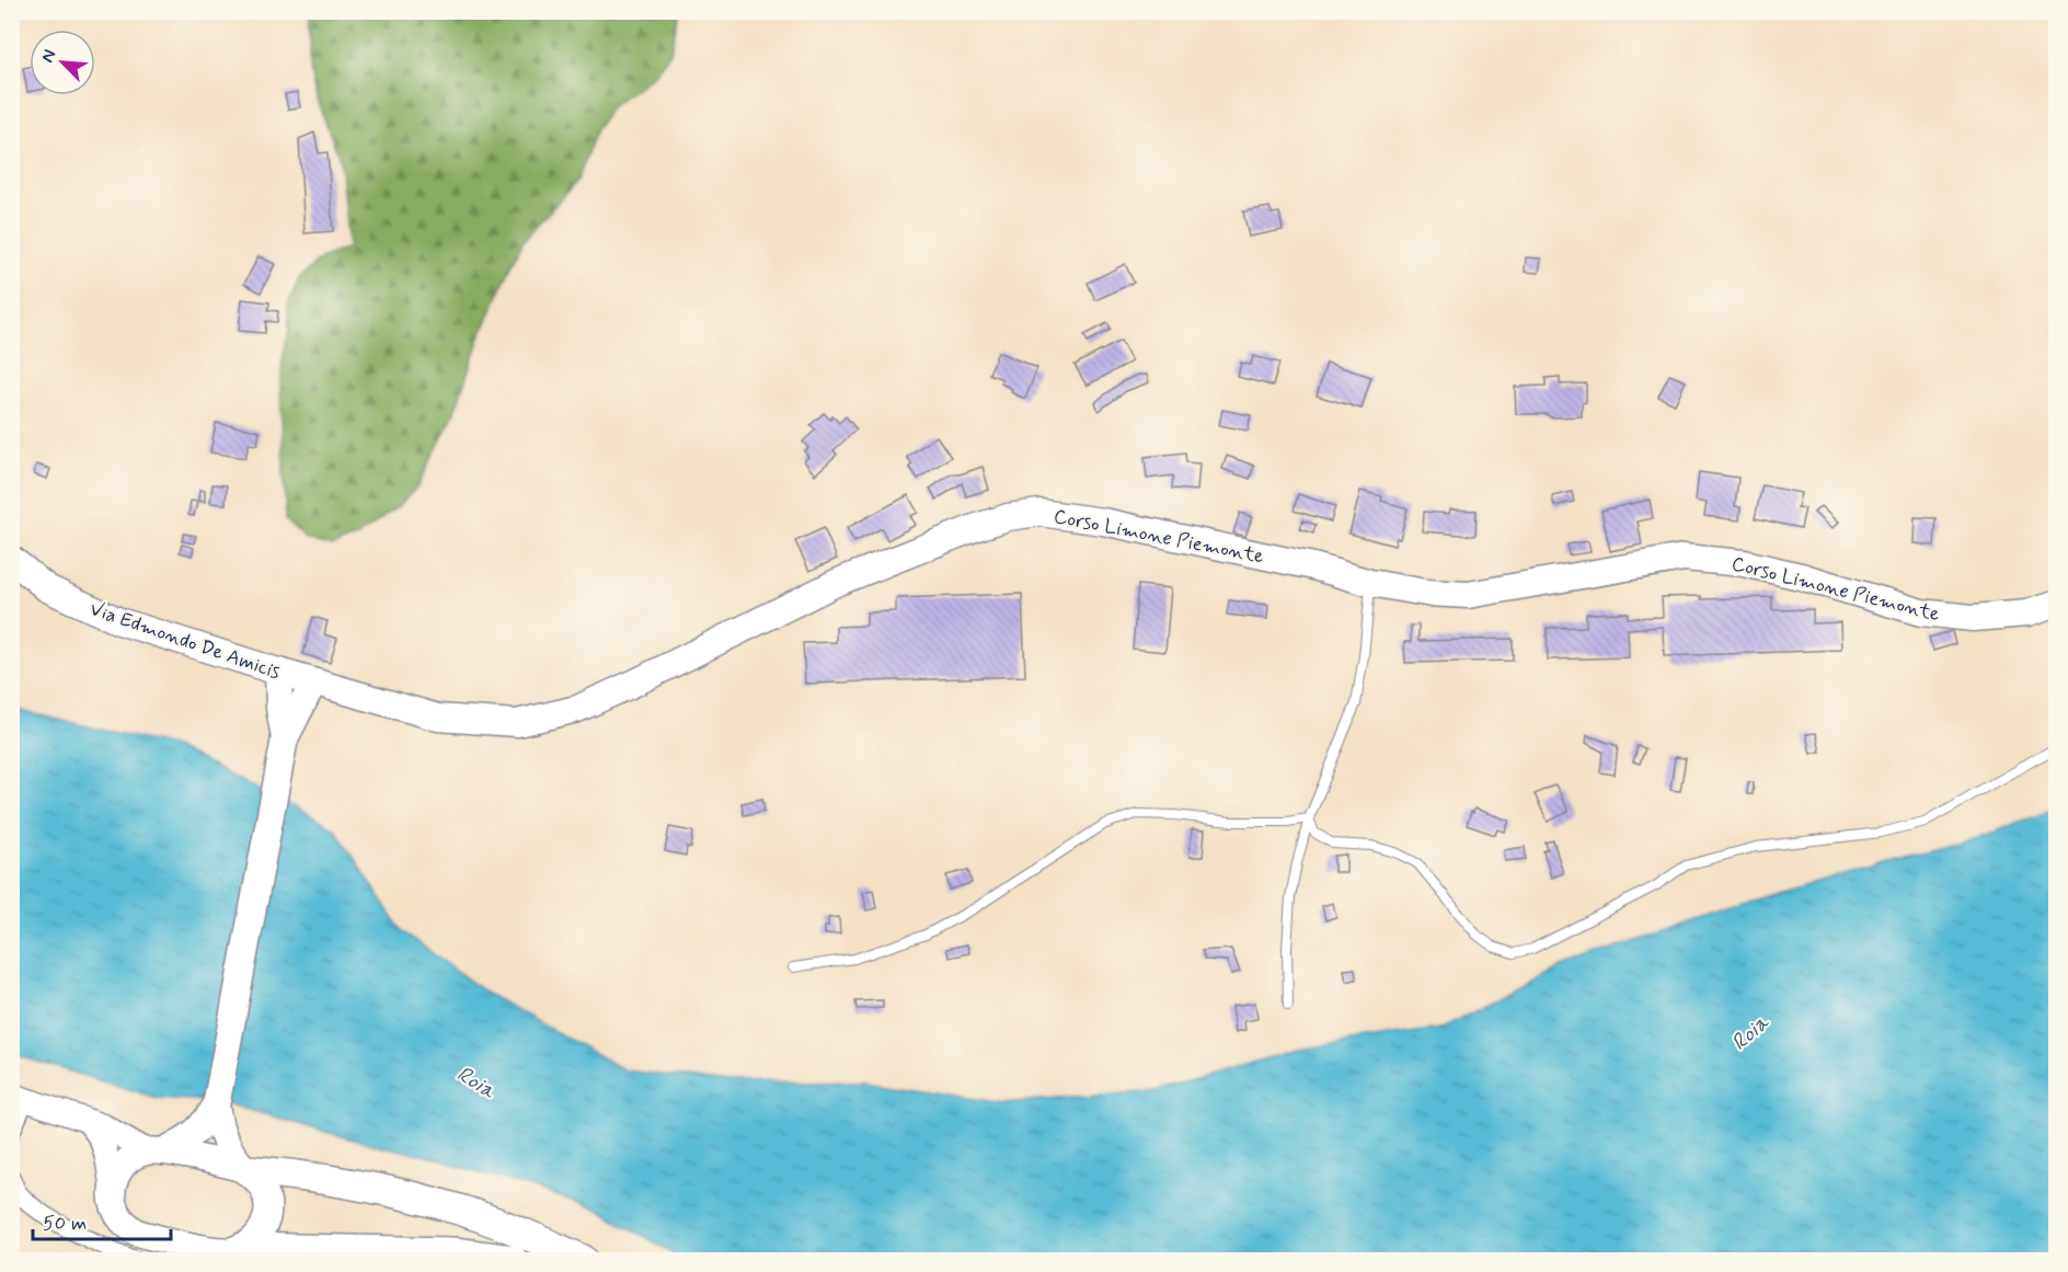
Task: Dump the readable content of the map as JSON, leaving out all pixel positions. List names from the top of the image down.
{
  "streets": {
    "main road": ["Corso Limone Piemonte", "Via Edmondo De Amicis"]
  },
  "crossings": [
    ["Corso Limone Piemonte", "Via Edmondo De Amicis"]
  ],
  "water": ["Roia"],
  "scale_bar": "50 m",
  "north": "top left"
}
